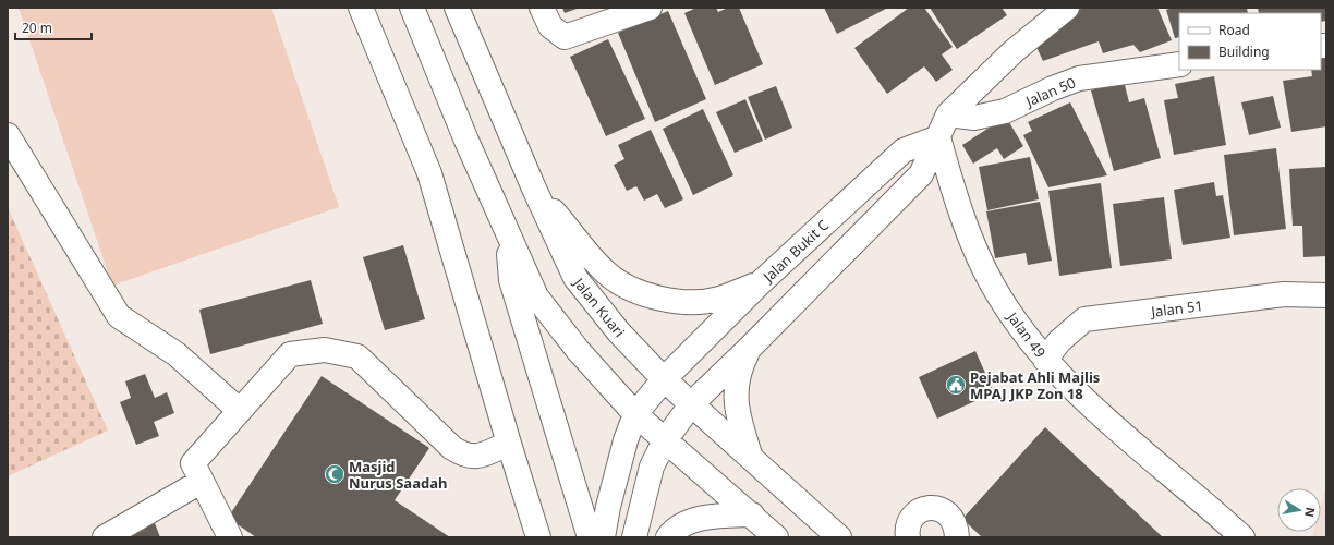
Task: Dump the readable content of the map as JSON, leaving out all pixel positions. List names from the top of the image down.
{
  "streets": {
    "street": [
      "Jalan 50",
      "Jalan Bukit C",
      "Jalan Kuari",
      "Jalan 51",
      "Jalan 49"
    ]
  },
  "crossings": [
    ["Jalan Bukit C", "Jalan Kuari"],
    ["Jalan Bukit C", "Jalan 49"],
    ["Jalan 51", "Jalan 49"]
  ],
  "places": {
    "public building": ["Pejabat Ahli Majlis MPAJ JKP Zon 18"],
    "mosque": ["Masjid Nurus Saadah"]
  },
  "legend": ["Road", "Building"],
  "scale_bar": "20 m",
  "north": "right"
}
